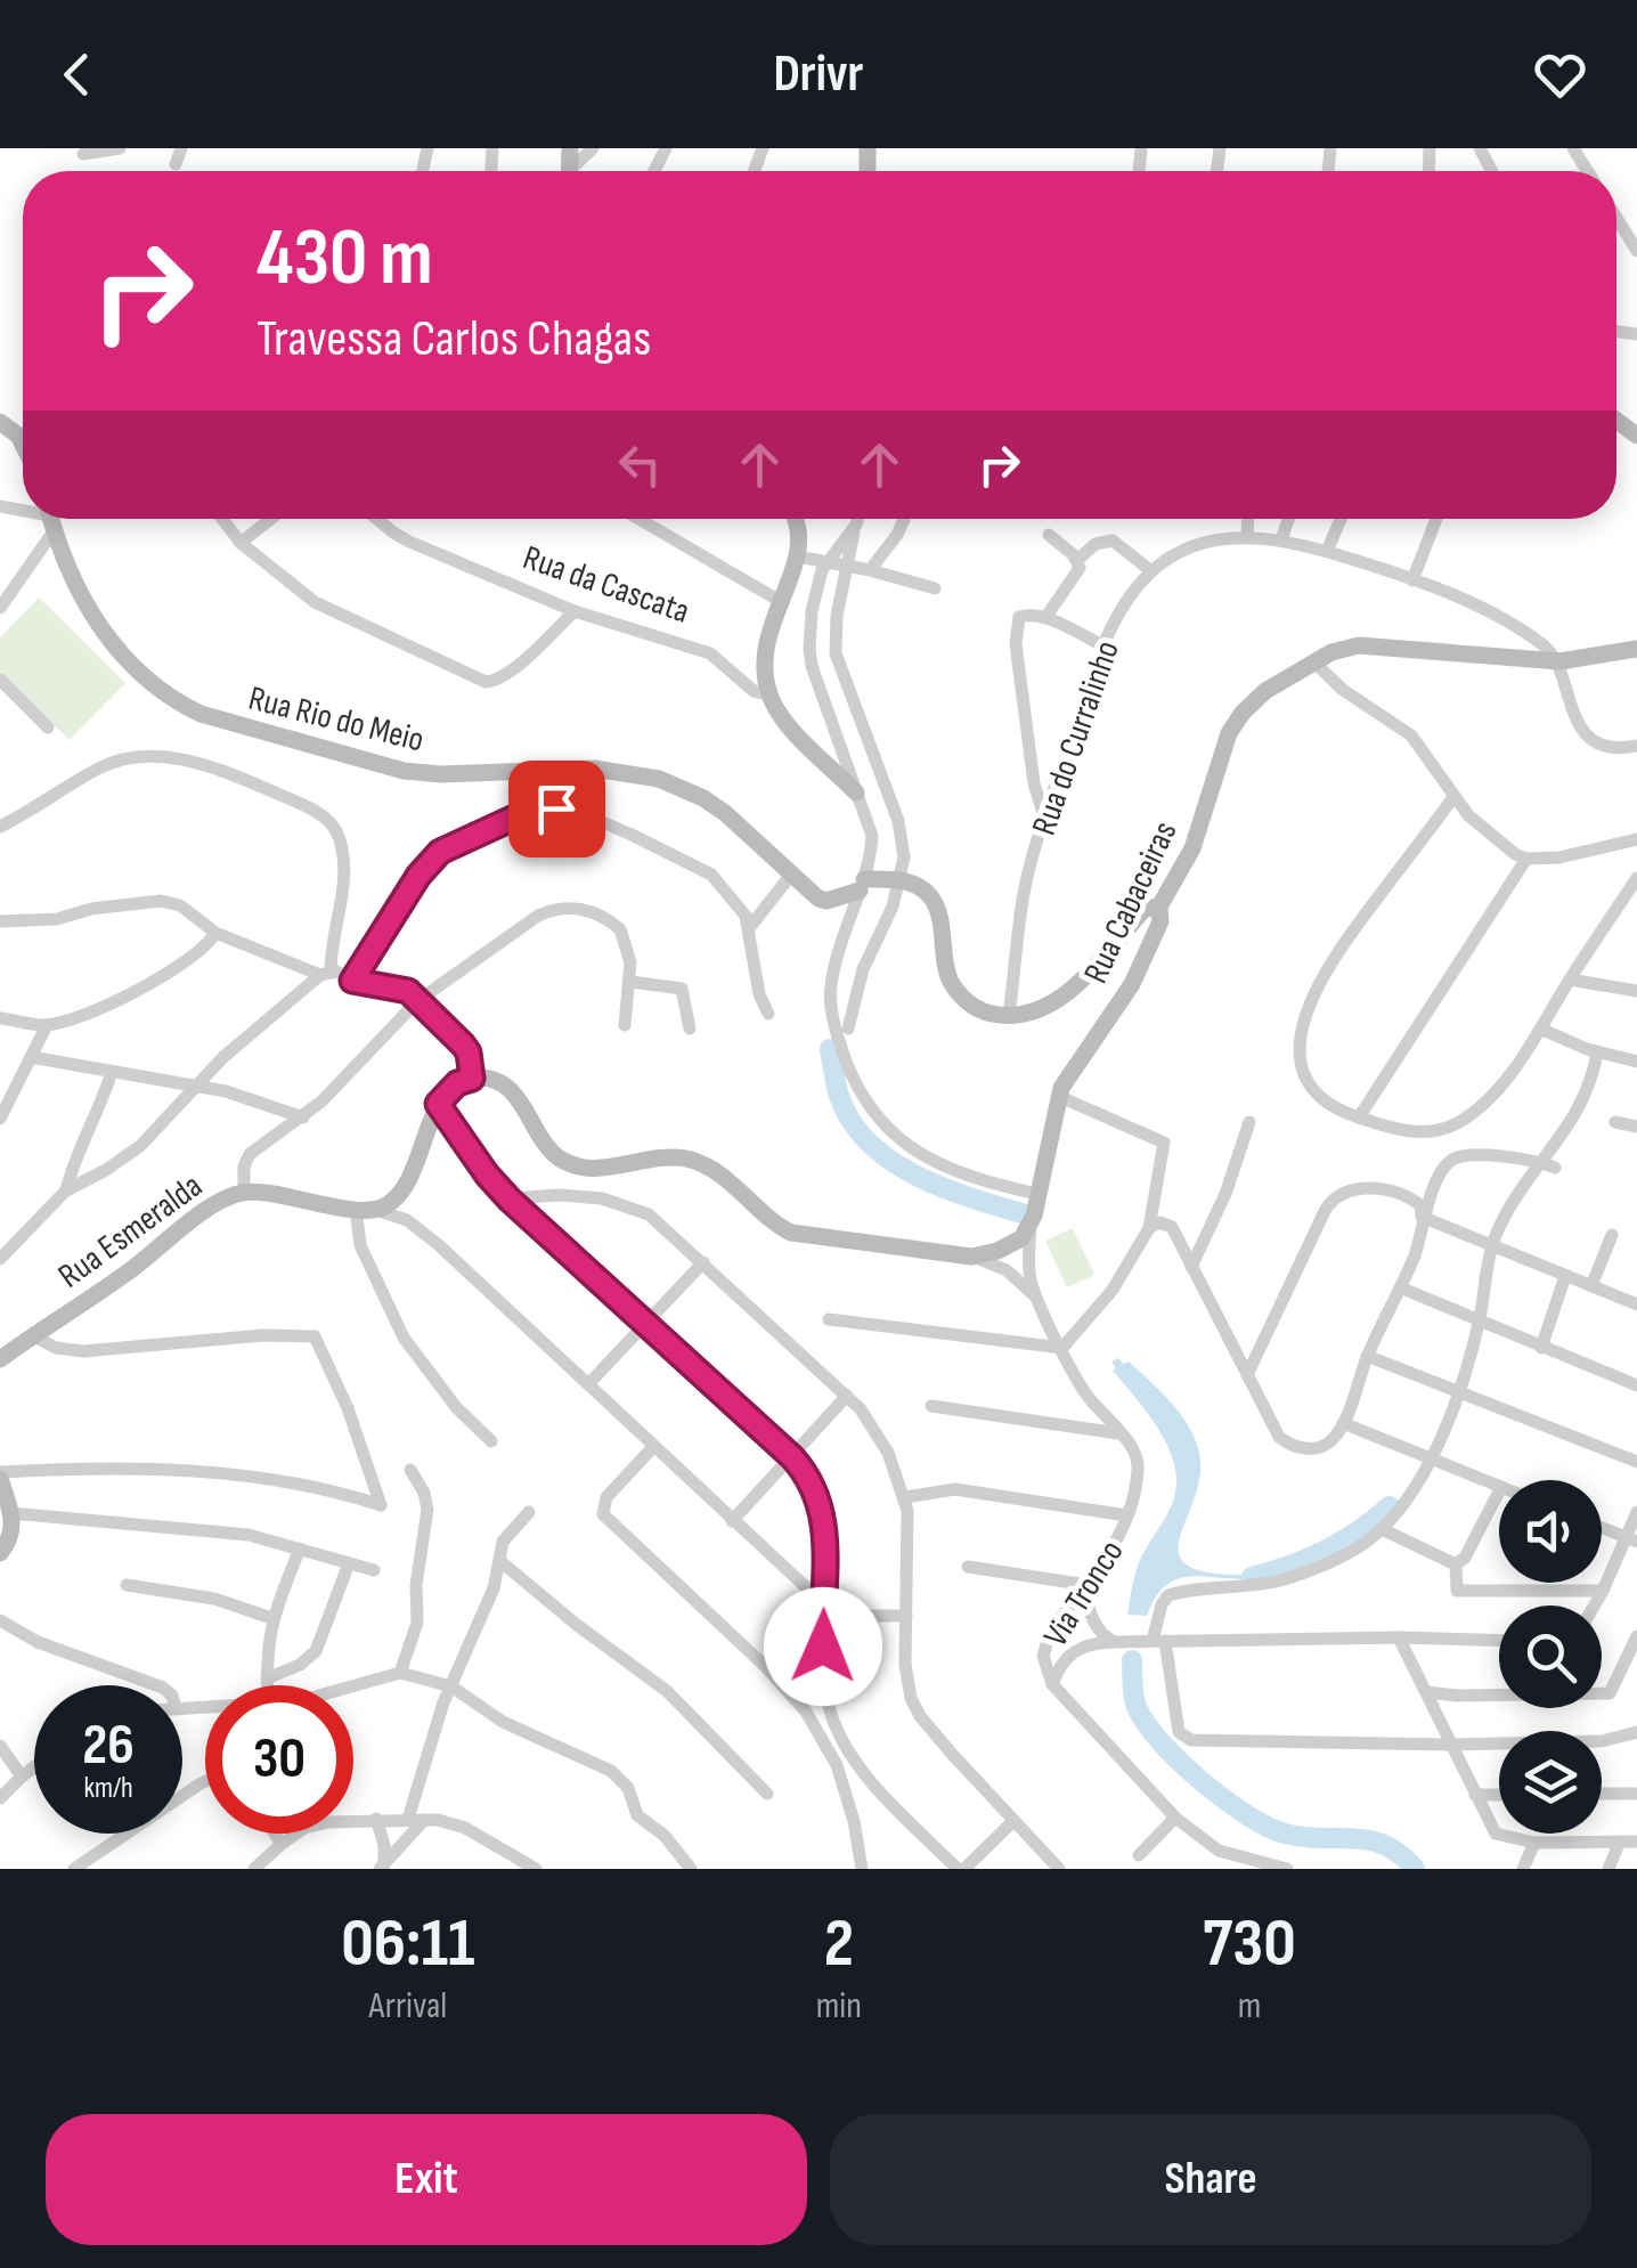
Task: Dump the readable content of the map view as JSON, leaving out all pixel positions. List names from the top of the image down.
{
  "streets": {
    "main road": ["Rua Rio do Meio", "Rua Cabaceiras", "Rua Esmeralda"],
    "street": ["Rua da Cascata", "Rua do Curralinho", "Via Tronco"]
  },
  "crossings": [
    ["Rua do Curralinho", "Rua Cabaceiras"],
    ["Rua Cabaceiras", "Via Tronco"]
  ],
  "page": {
    "header": "Drivr",
    "turn": ["430 m", "Travessa Carlos Chagas"],
    "speed": "26 km/h",
    "limit": "30",
    "eta": [
      "06:11",
      "Arrival",
      "2",
      "min",
      "730",
      "m"
    ],
    "buttons": ["Exit", "Share"]
  }
}
